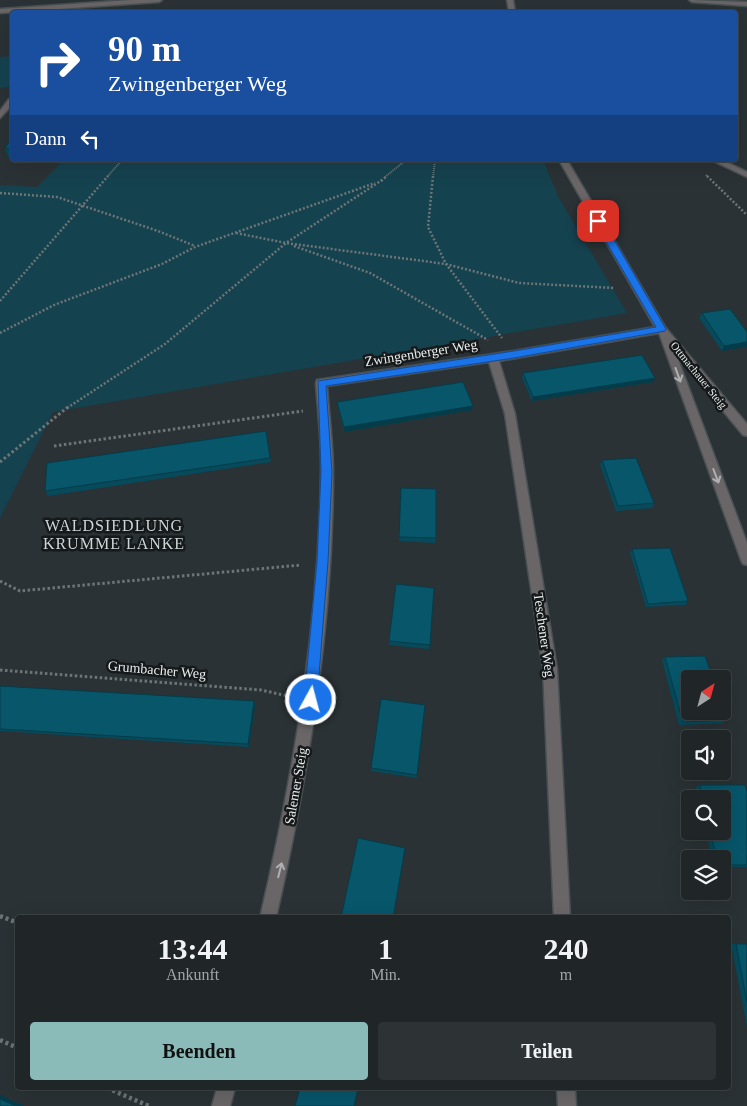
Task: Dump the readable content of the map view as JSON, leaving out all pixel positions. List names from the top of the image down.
{
  "streets": {
    "street": [
      "Zwingenberger Weg",
      "Ottmachauer Steig",
      "Teschener Weg",
      "Salemer Steig"
    ],
    "path": ["Grumbacher Weg"]
  },
  "crossings": [
    ["Zwingenberger Weg", "Ottmachauer Steig"],
    ["Zwingenberger Weg", "Teschener Weg"],
    ["Zwingenberger Weg", "Salemer Steig"],
    ["Grumbacher Weg", "Salemer Steig"]
  ],
  "one_way": ["Salemer Steig"],
  "districts": ["WALDSIEDLUNG KRUMME LANKE"],
  "north": "top right",
  "page": {
    "turn": ["90 m", "Zwingenberger Weg"],
    "then": "Dann",
    "eta": [
      "13:44",
      "Ankunft",
      "1",
      "Min.",
      "240",
      "m"
    ],
    "buttons": ["Beenden", "Teilen"]
  }
}
